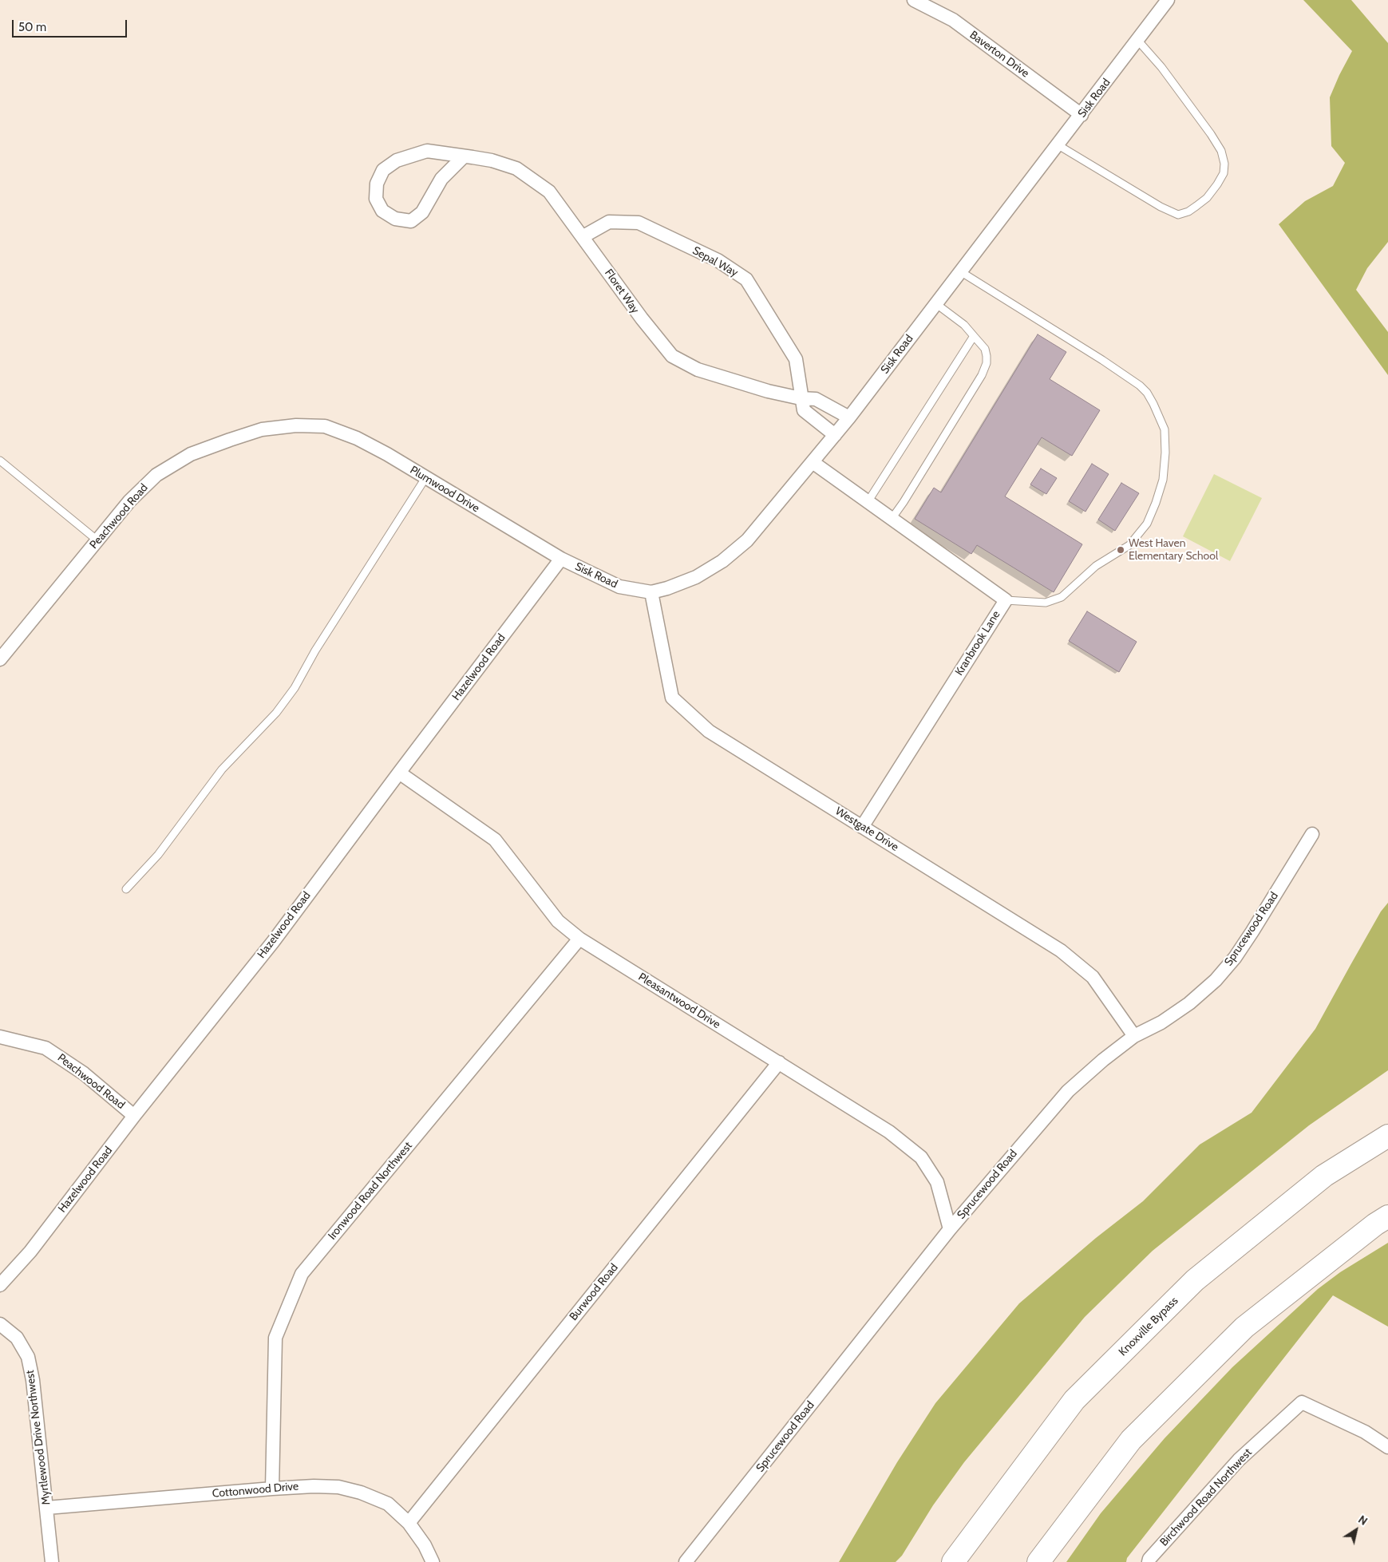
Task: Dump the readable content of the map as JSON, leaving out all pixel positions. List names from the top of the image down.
{
  "streets": {
    "highway": ["Knoxville Bypass"],
    "street": [
      "Baverton Drive",
      "Sisk Road",
      "Sepal Way",
      "Floret Way",
      "Plumwood Drive",
      "Peachwood Road",
      "Kranbrook Lane",
      "Hazelwood Road",
      "Westgate Drive",
      "Sprucewood Road",
      "Pleasantwood Drive",
      "Ironwood Road Northwest",
      "Burwood Road",
      "Myrtlewood Drive Northwest",
      "Cottonwood Drive",
      "Birchwood Road Northwest"
    ]
  },
  "crossings": [
    ["Baverton Drive", "Sisk Road"],
    ["Sisk Road", "Floret Way"],
    ["Sisk Road", "Plumwood Drive"],
    ["Sisk Road", "Kranbrook Lane"],
    ["Sisk Road", "Hazelwood Road"],
    ["Sisk Road", "Westgate Drive"],
    ["Sepal Way", "Floret Way"],
    ["Plumwood Drive", "Peachwood Road"],
    ["Plumwood Drive", "Hazelwood Road"],
    ["Peachwood Road", "Hazelwood Road"],
    ["Kranbrook Lane", "Westgate Drive"],
    ["Hazelwood Road", "Pleasantwood Drive"],
    ["Westgate Drive", "Sprucewood Road"],
    ["Sprucewood Road", "Pleasantwood Drive"],
    ["Pleasantwood Drive", "Ironwood Road Northwest"],
    ["Pleasantwood Drive", "Burwood Road"],
    ["Ironwood Road Northwest", "Cottonwood Drive"],
    ["Burwood Road", "Cottonwood Drive"],
    ["Myrtlewood Drive Northwest", "Cottonwood Drive"]
  ],
  "places": ["West Haven Elementary School"],
  "scale_bar": "50 m",
  "north": "top right"
}
